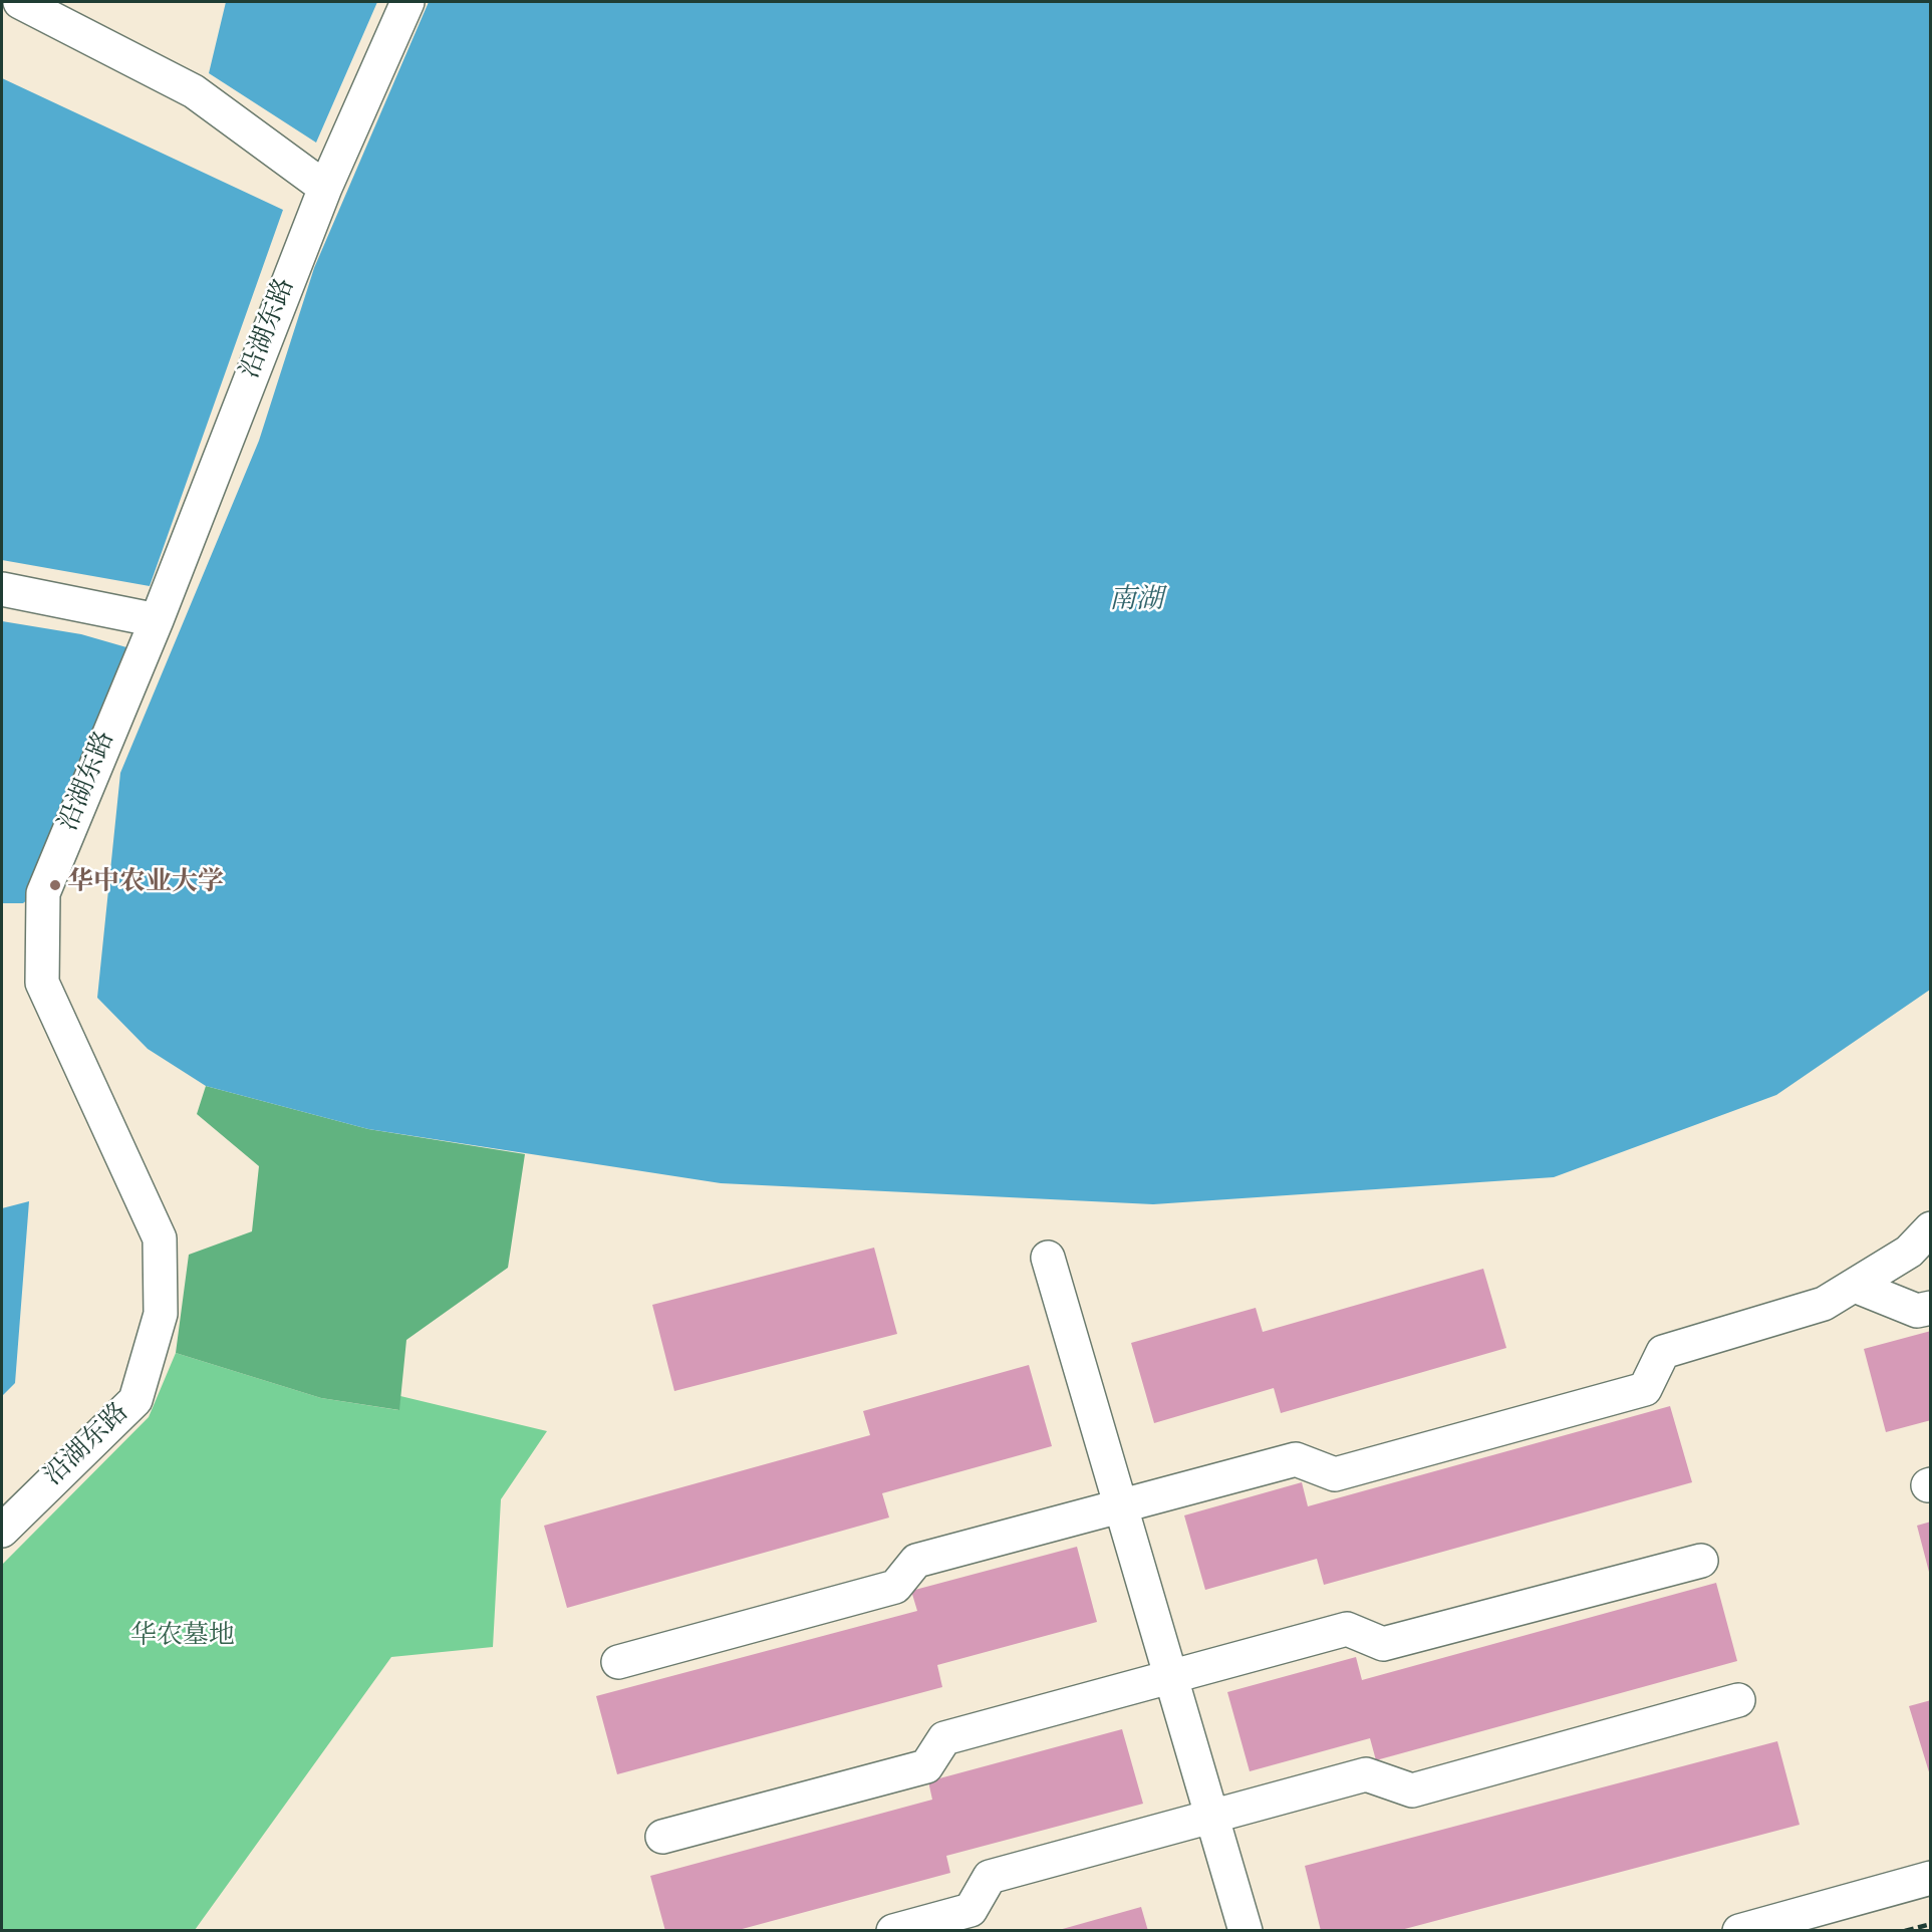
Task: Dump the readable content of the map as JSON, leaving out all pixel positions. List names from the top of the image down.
{
  "streets": {
    "street": ["沿湖东路"]
  },
  "water": ["南湖"],
  "parks": ["华农墓地"],
  "places": ["华中农业大学"]
}
